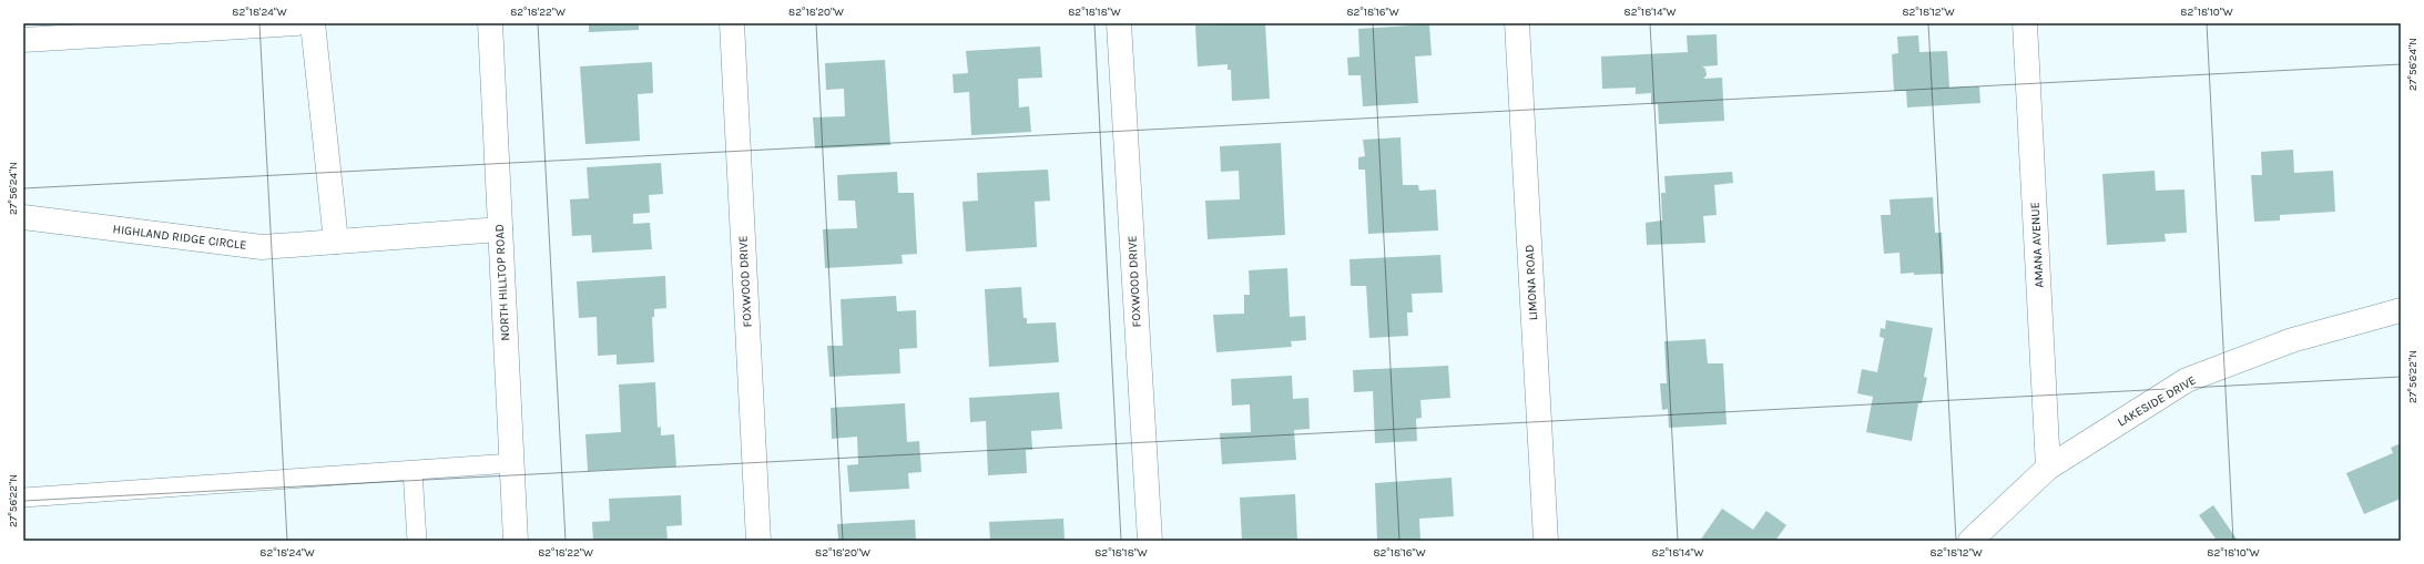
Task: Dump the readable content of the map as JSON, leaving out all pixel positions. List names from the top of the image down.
{
  "streets": {
    "street": [
      "HIGHLAND RIDGE CIRCLE",
      "AMANA AVENUE",
      "FOXWOOD DRIVE",
      "NORTH HILLTOP ROAD",
      "LIMONA ROAD",
      "LAKESIDE DRIVE"
    ]
  },
  "crossings": [
    ["HIGHLAND RIDGE CIRCLE", "NORTH HILLTOP ROAD"],
    ["AMANA AVENUE", "LAKESIDE DRIVE"]
  ],
  "coordinates": [
    "82°18'24\"W",
    "82°18'22\"W",
    "82°18'20\"W",
    "82°18'18\"W",
    "82°18'16\"W",
    "82°18'14\"W",
    "82°18'12\"W",
    "82°18'10\"W",
    "27°56'24\"N",
    "27°56'22\"N"
  ]
}
